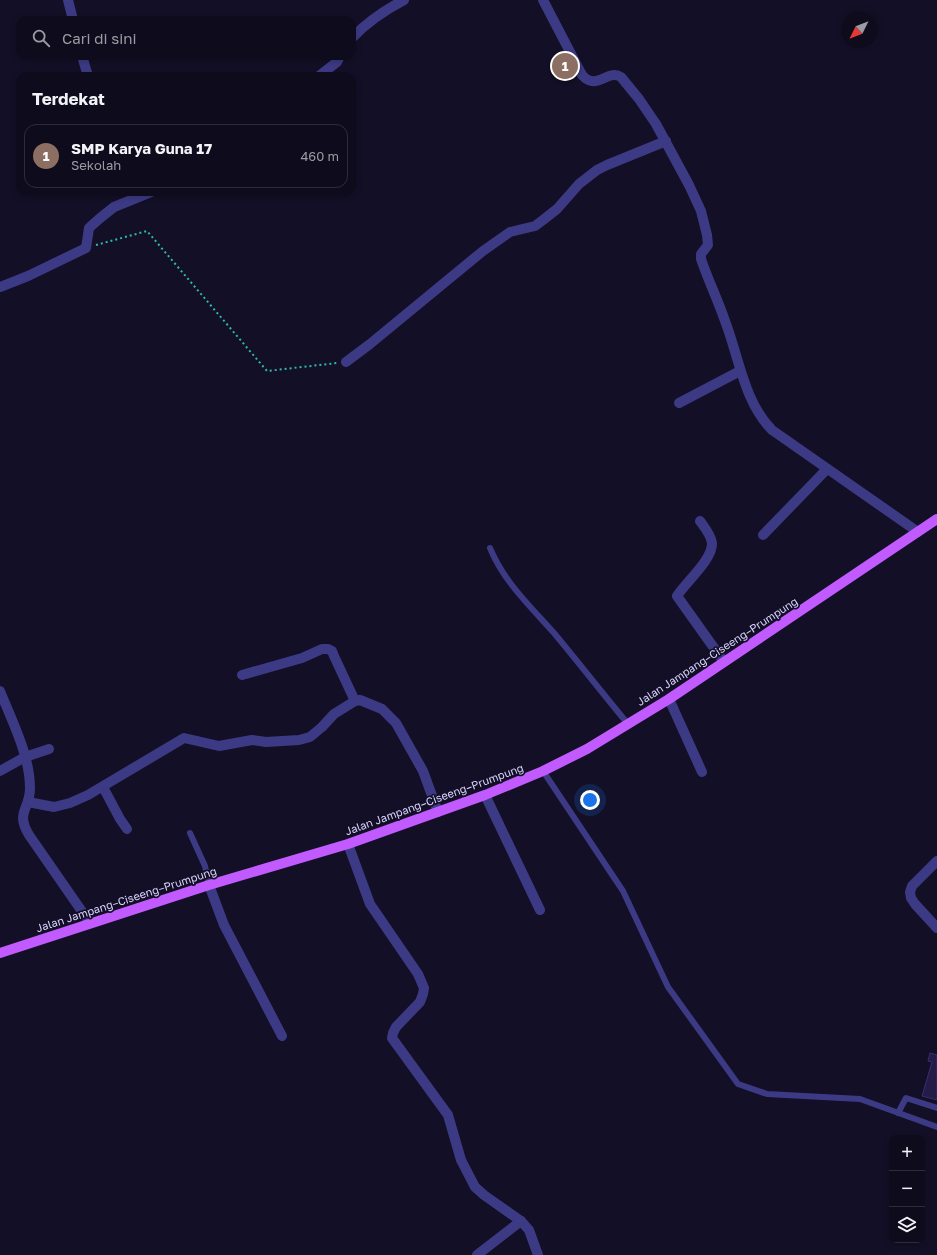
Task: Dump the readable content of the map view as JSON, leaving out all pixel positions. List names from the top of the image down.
{
  "streets": {
    "main road": ["Jalan Jampang–Ciseeng–Prumpung"]
  },
  "north": "bottom left",
  "page": {
    "search": "Cari di sini",
    "pins": "1",
    "heading": "Terdekat",
    "list": [
      {
        "mark": "1",
        "name": "SMP Karya Guna 17",
        "note": "Sekolah",
        "value": "460 m"
      }
    ],
    "map_buttons": ["+", "−"]
  }
}
